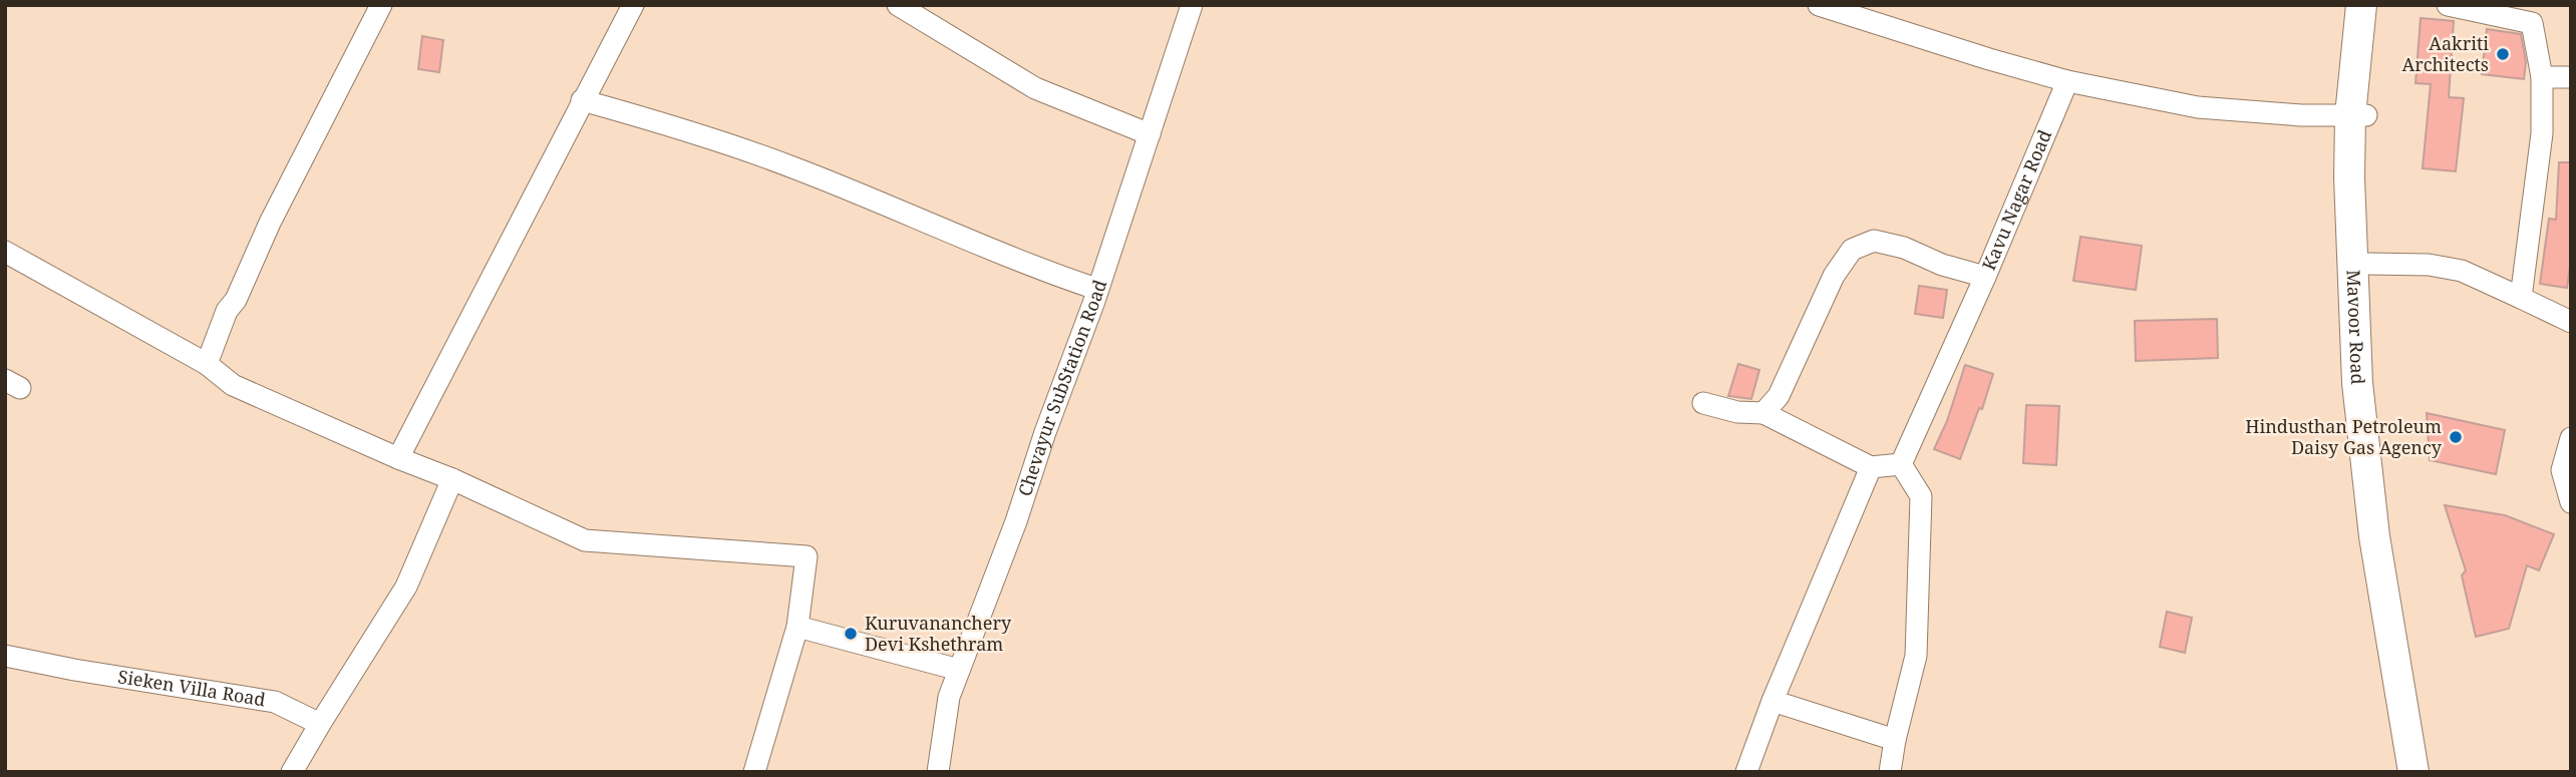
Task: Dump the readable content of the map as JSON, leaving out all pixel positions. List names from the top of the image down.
{
  "streets": {
    "main road": ["Mavoor Road"],
    "street": ["Kavu Nagar Road", "Chevayur SubStation Road", "Sieken Villa Road"]
  },
  "places": ["Aakriti Architects", "Hindusthan Petroleum Daisy Gas Agency", "Kuruvananchery Devi Kshethram"]
}
